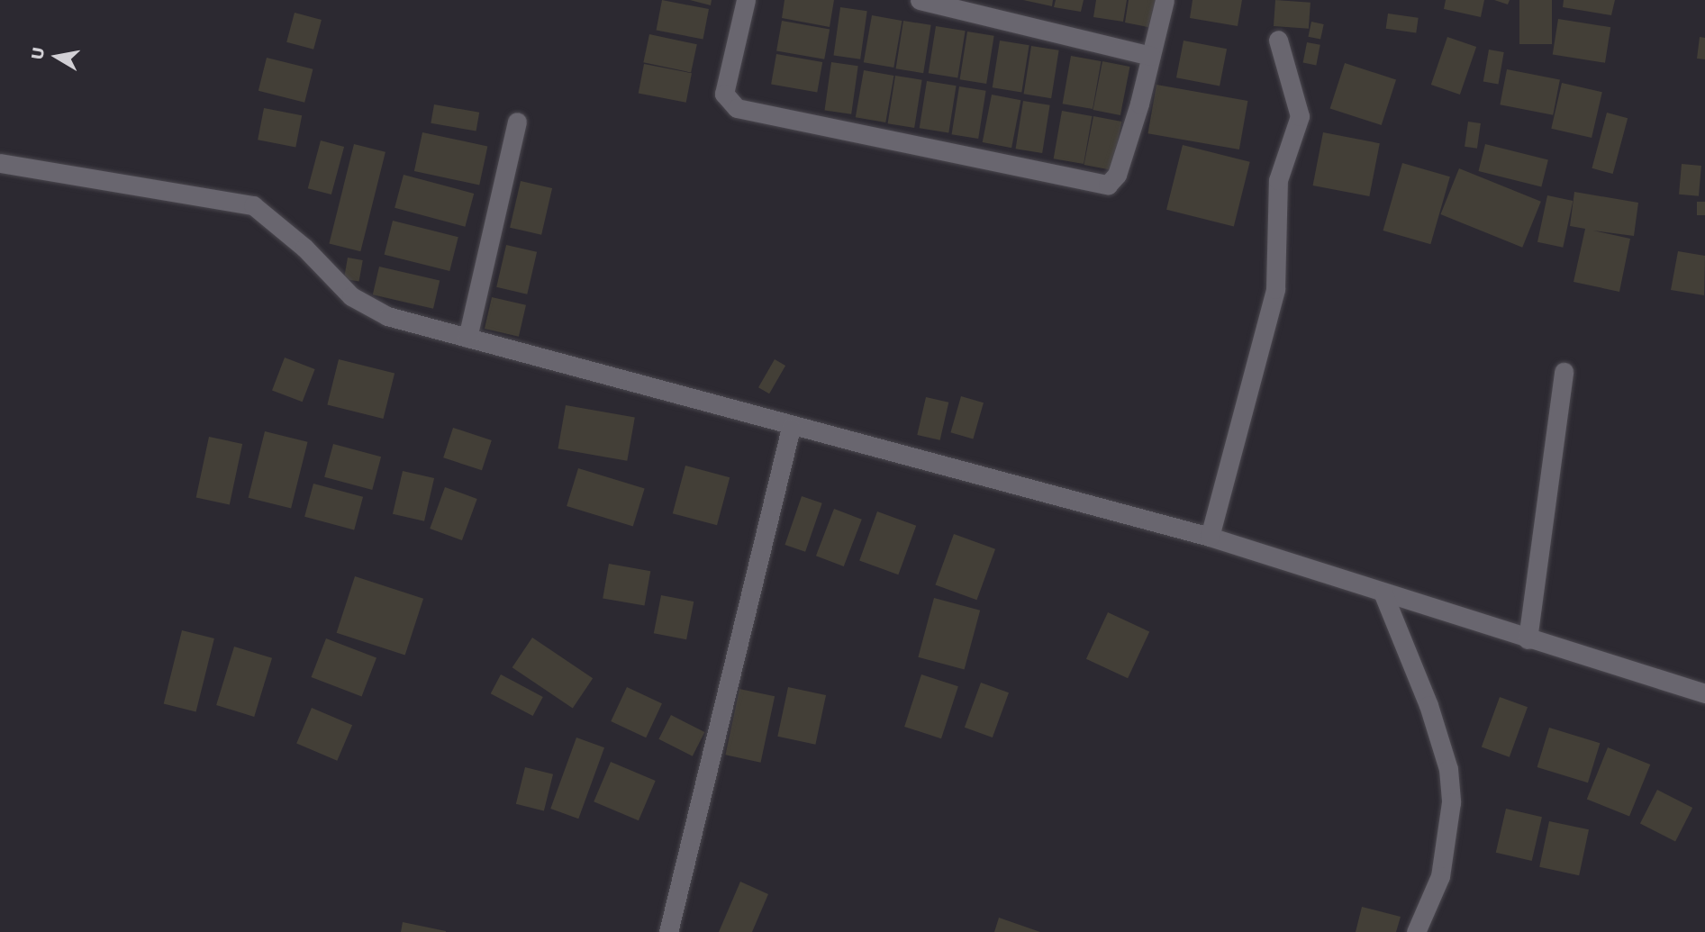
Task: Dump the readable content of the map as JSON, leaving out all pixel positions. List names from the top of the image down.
{
  "north": "left"
}
